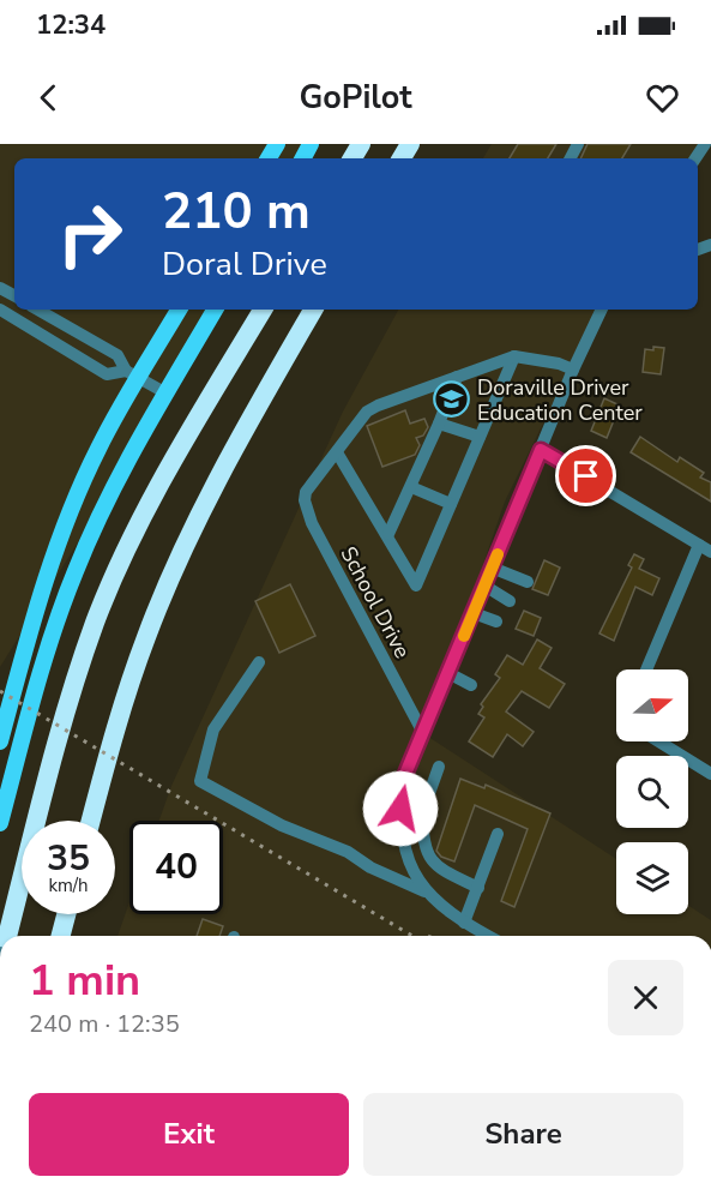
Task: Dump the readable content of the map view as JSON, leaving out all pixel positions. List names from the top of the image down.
{
  "streets": {
    "street": ["School Drive"]
  },
  "places": {
    "school or university": ["Doraville Driver Education Center"]
  },
  "north": "right",
  "page": {
    "status": "12:34",
    "header": "GoPilot",
    "turn": ["210 m", "Doral Drive"],
    "speed": "35 km/h",
    "limit": "40",
    "heading": ["1 min", "240 m · 12:35"],
    "buttons": ["Exit", "Share"]
  }
}
